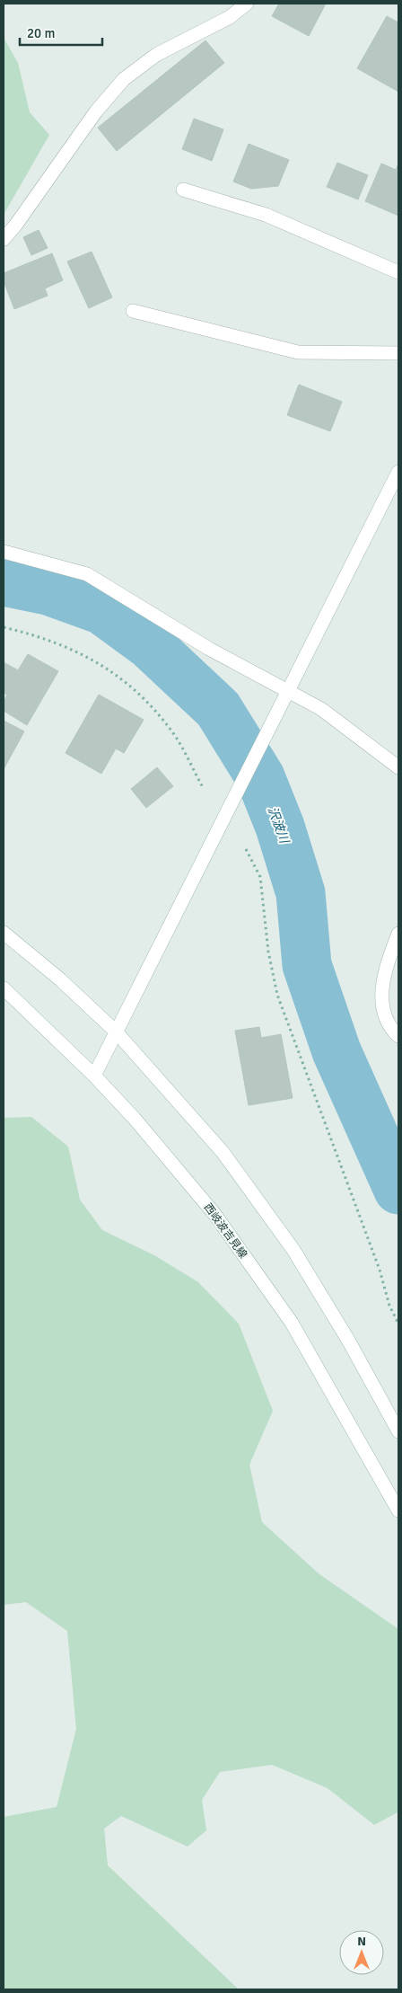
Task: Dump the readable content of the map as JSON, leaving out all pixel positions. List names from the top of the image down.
{
  "streets": {
    "street": ["西岐波吉見線"]
  },
  "water": ["沢波川"],
  "scale_bar": "20 m",
  "north": "top"
}
